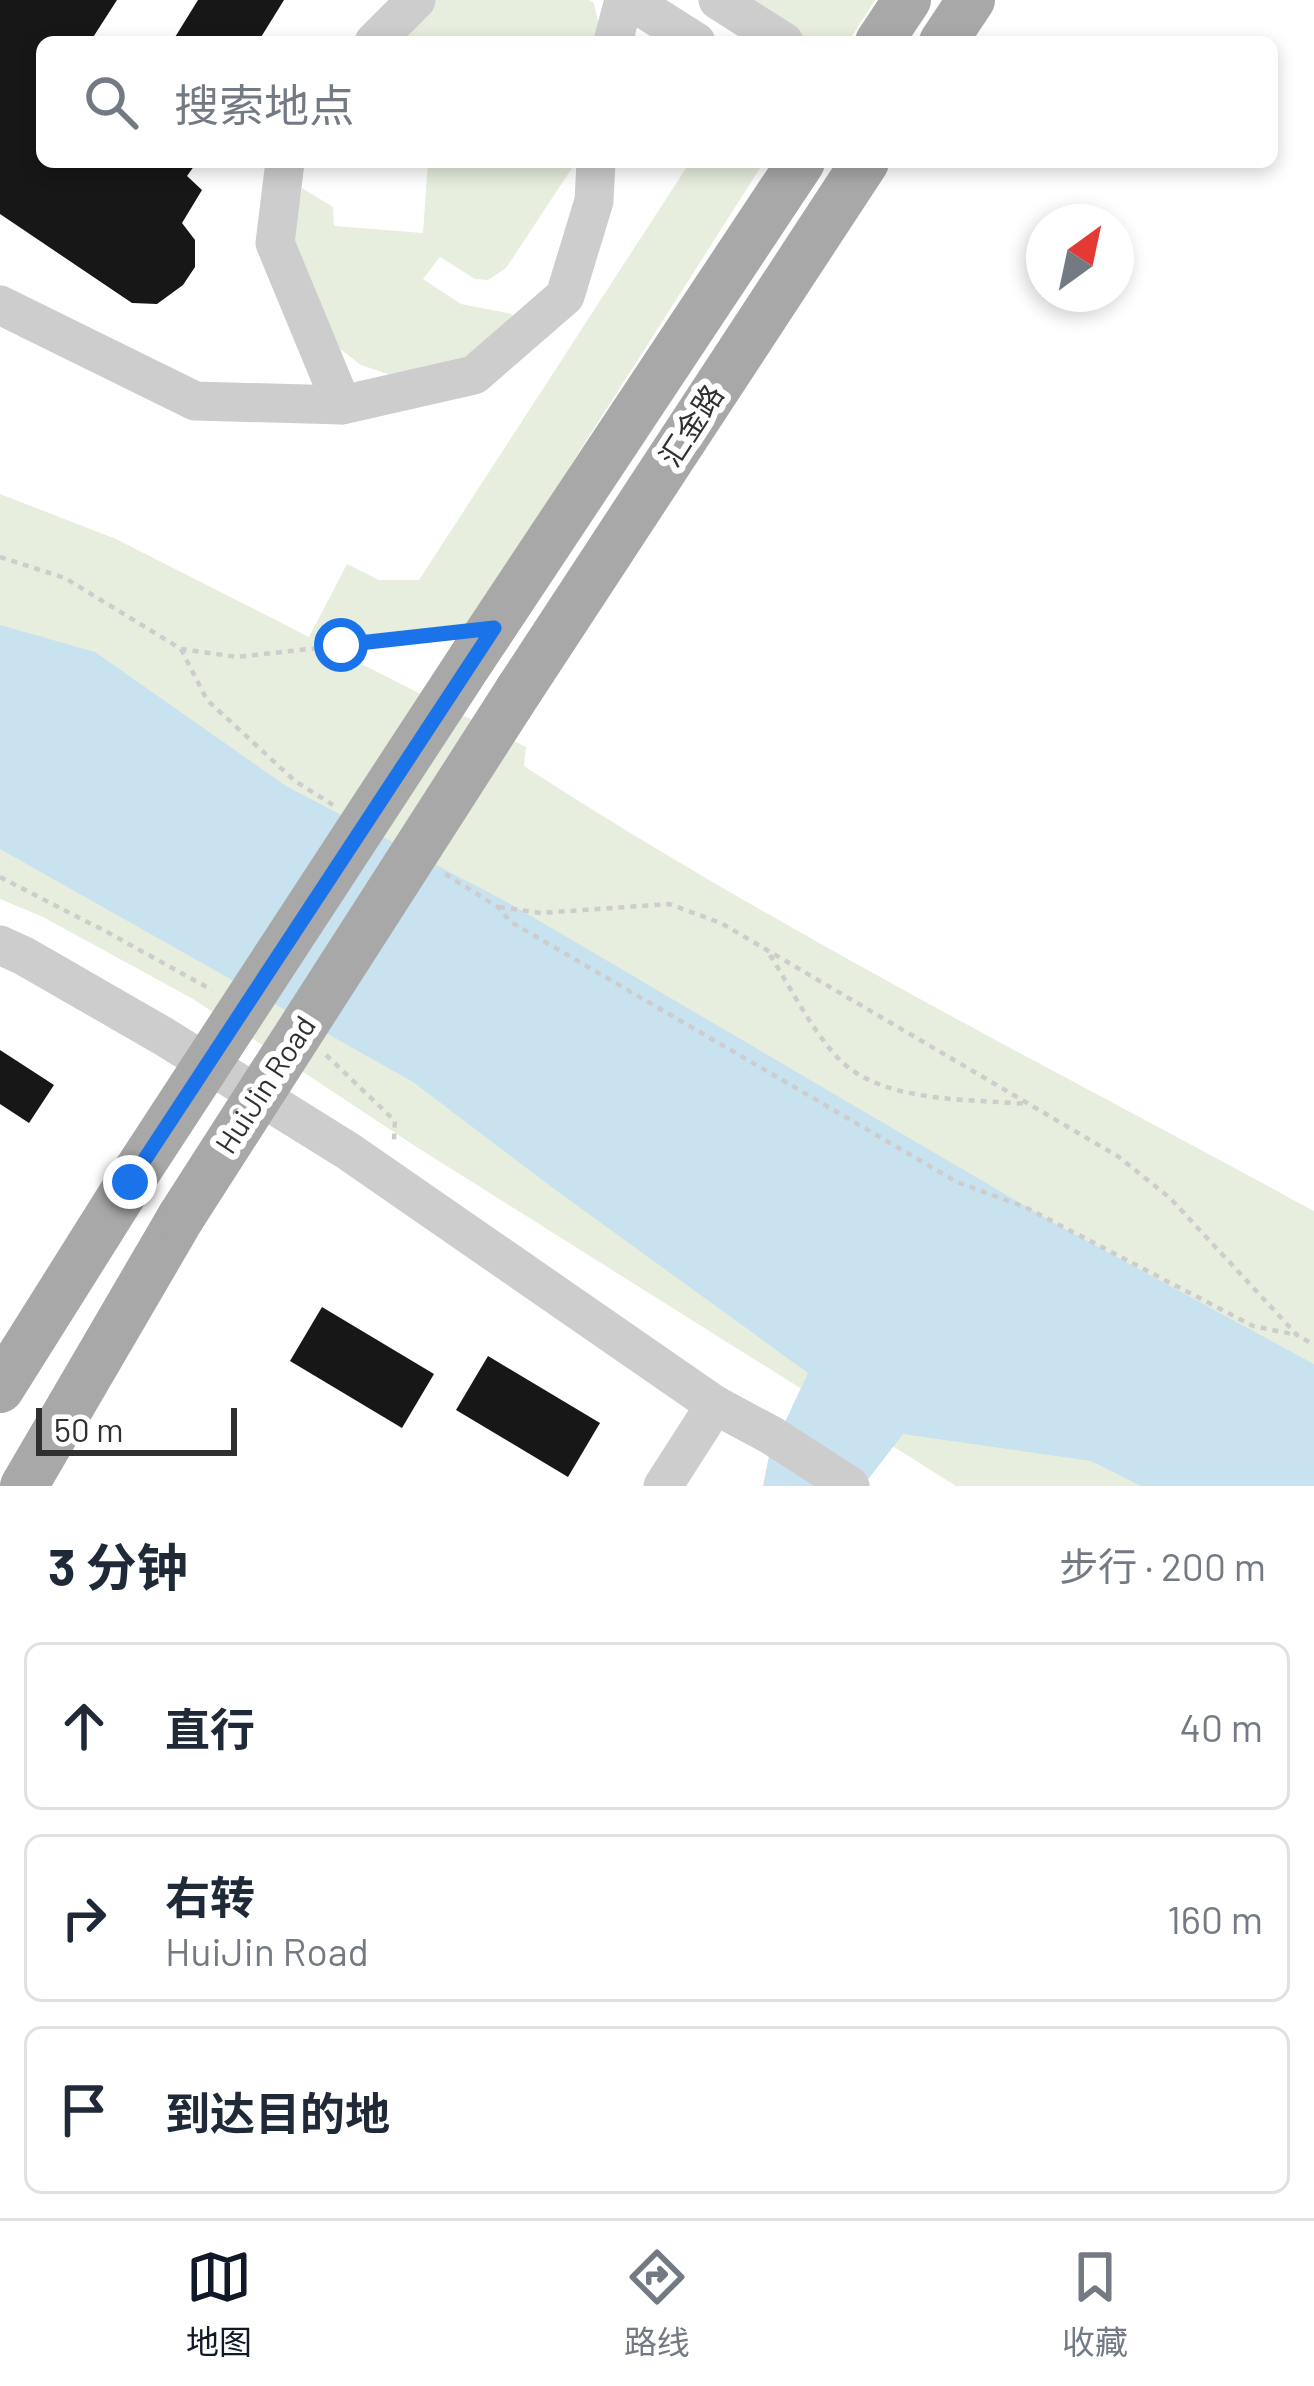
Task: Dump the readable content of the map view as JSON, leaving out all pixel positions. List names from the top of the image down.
{
  "streets": {
    "main road": ["汇金路", "HuiJin Road"]
  },
  "crossings": [
    ["汇金路", "HuiJin Road"]
  ],
  "scale_bar": "50 m",
  "north": "top right",
  "page": {
    "search": "搜索地点",
    "scale": "50 m",
    "heading": ["3 分钟", "步行 · 200 m"],
    "list": [
      ["直行", "40 m"],
      ["右转", "HuiJin Road", "160 m"],
      "到达目的地"
    ],
    "nav": ["地图", "路线", "收藏"]
  }
}
